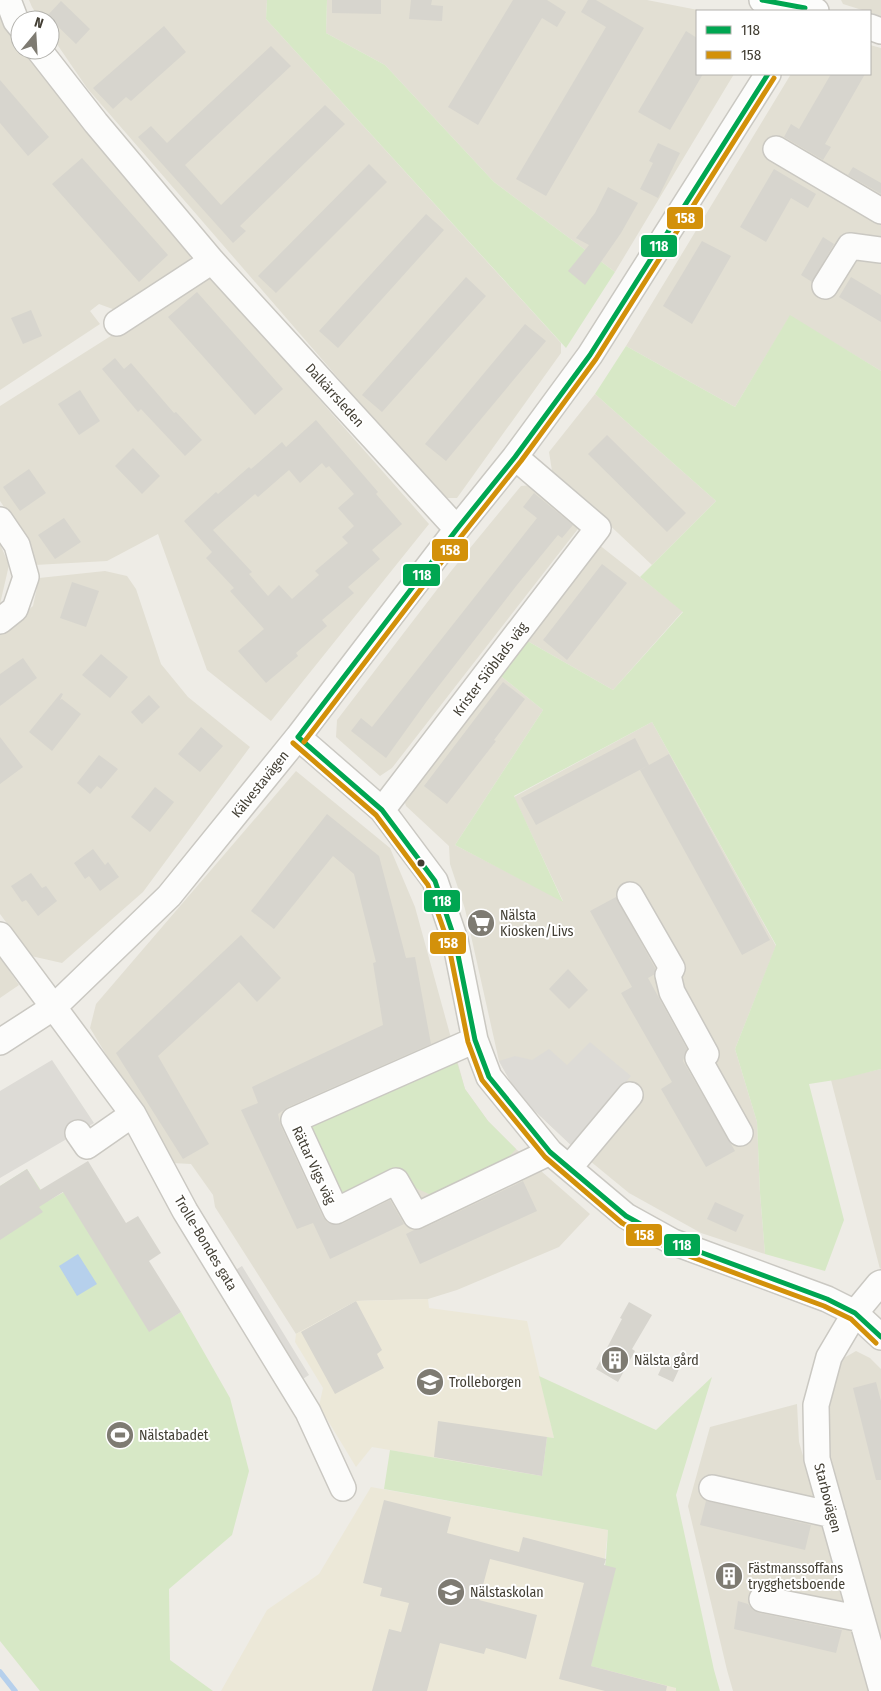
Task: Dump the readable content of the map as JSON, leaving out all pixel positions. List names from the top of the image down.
{
  "streets": {
    "street": [
      "Dalkärrsleden",
      "Krister Siöblads väg",
      "Kälvestavägen",
      "Rättar Vigs väg",
      "Trolle-Bondes gata",
      "Starbovägen"
    ]
  },
  "crossings": [
    ["Dalkärrsleden", "Kälvestavägen"],
    ["Krister Siöblads väg", "Kälvestavägen"],
    ["Kälvestavägen", "Trolle-Bondes gata"]
  ],
  "places": {
    "supermarket": ["Nälsta Kiosken/Livs"],
    "building": ["Nälsta gård", "Fästmanssoffans trygghetsboende"],
    "school or university": ["Trolleborgen", "Nälstaskolan"],
    "sports": ["Nälstabadet"]
  },
  "lines": ["transit line 118", "transit line 158"],
  "legend": ["118", "158"],
  "north": "top"
}
